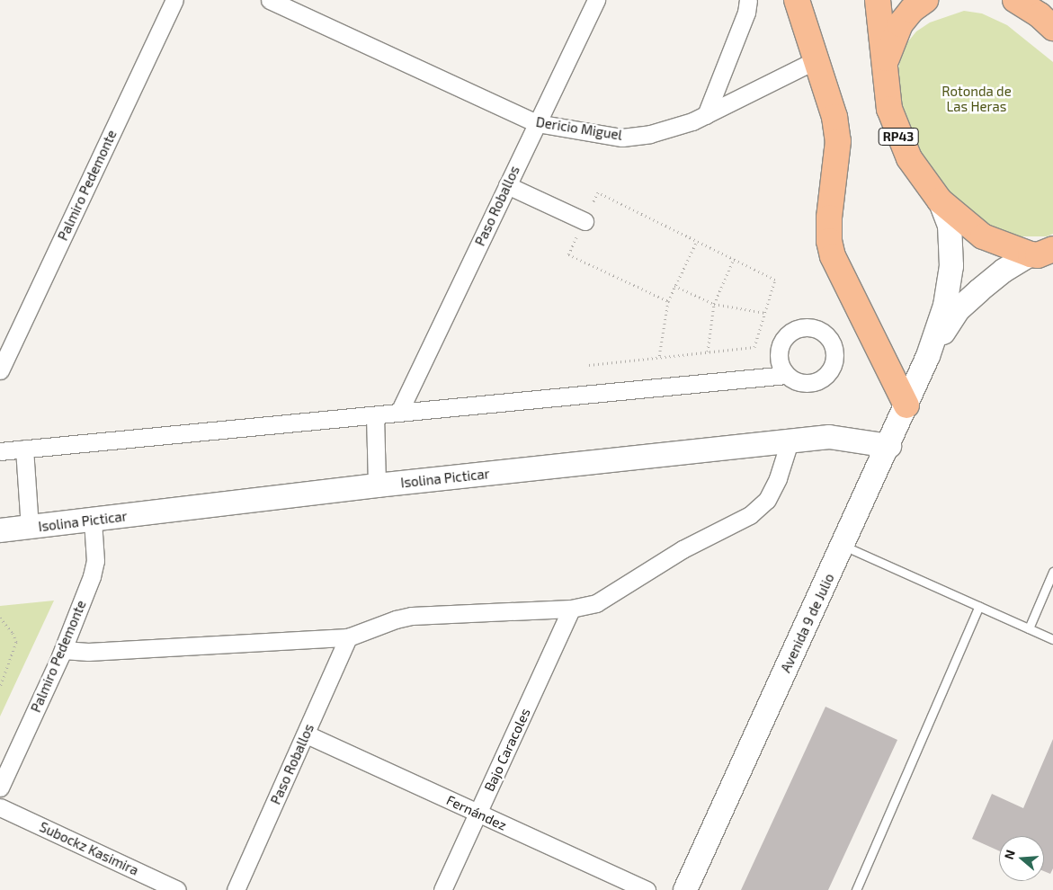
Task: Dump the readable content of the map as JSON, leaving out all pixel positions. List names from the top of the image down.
{
  "streets": {
    "main road": ["RP43", "Isolina Picticar", "Avenida 9 de Julio"],
    "street": [
      "Dericio Miguel",
      "Palmiro Pedemonte",
      "Paso Roballos",
      "Bajo Caracoles",
      "Fernández",
      "Subockz Kasimira"
    ]
  },
  "crossings": [
    ["Dericio Miguel", "Paso Roballos"],
    ["Palmiro Pedemonte", "Isolina Picticar"],
    ["Paso Roballos", "Fernández"],
    ["Isolina Picticar", "Avenida 9 de Julio"],
    ["Bajo Caracoles", "Fernández"]
  ],
  "parks": ["Rotonda de Las Heras"],
  "north": "left"
}
